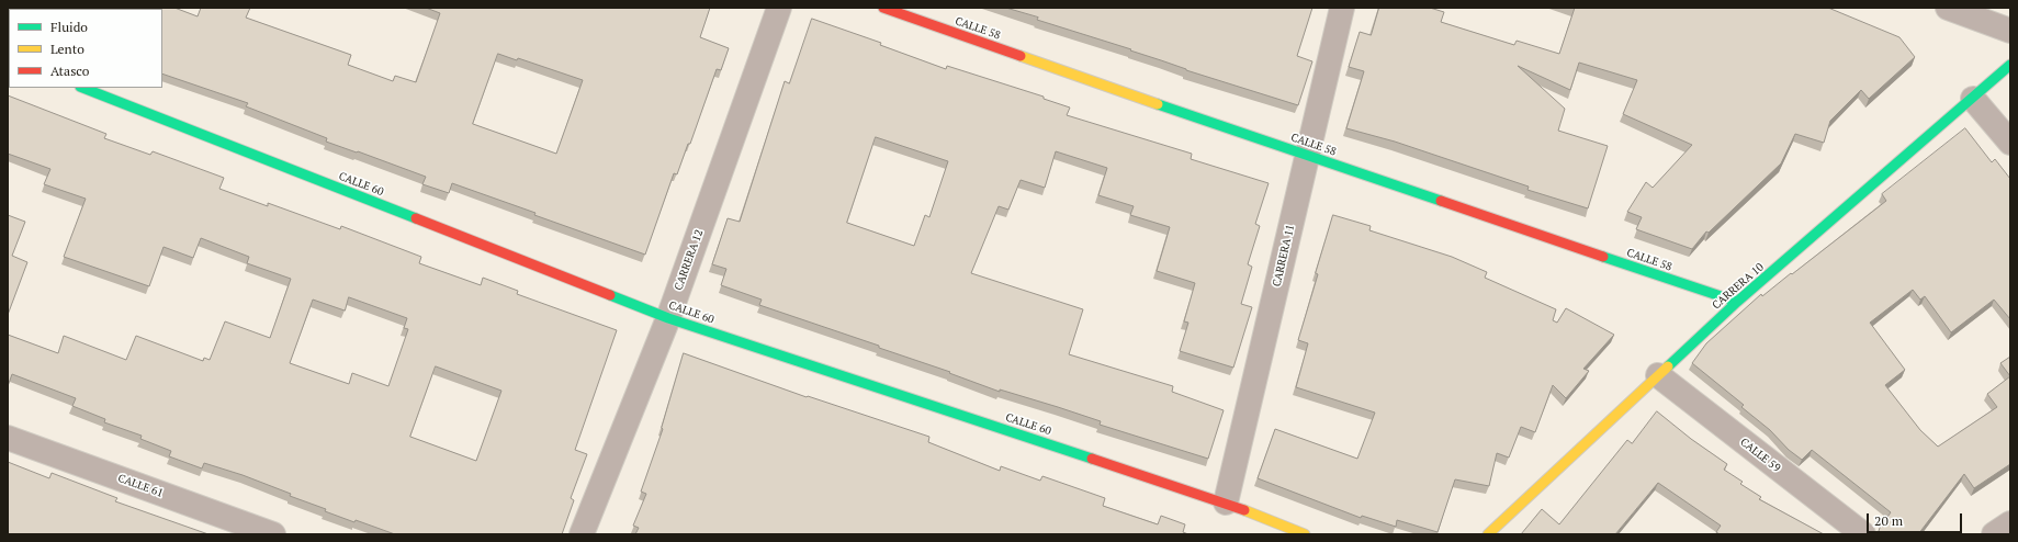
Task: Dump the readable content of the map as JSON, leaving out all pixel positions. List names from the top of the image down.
{
  "streets": {
    "street": [
      "CALLE 58",
      "CALLE 60",
      "CARRERA 11",
      "CARRERA 12",
      "CARRERA 10",
      "CALLE 59",
      "CALLE 61"
    ]
  },
  "crossings": [
    ["CALLE 58", "CARRERA 11"],
    ["CALLE 58", "CARRERA 10"],
    ["CALLE 60", "CARRERA 11"],
    ["CALLE 60", "CARRERA 12"],
    ["CARRERA 10", "CALLE 59"]
  ],
  "legend": ["Fluido", "Lento", "Atasco"],
  "scale_bar": "20 m"
}
